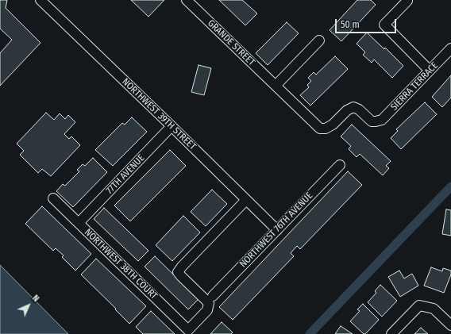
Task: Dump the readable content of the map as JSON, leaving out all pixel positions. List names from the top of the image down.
{
  "streets": {
    "street": [
      "GRANDE STREET",
      "SIERRA TERRACE",
      "NORTHWEST 39TH STREET",
      "77TH AVENUE",
      "NORTHWEST 76TH AVENUE",
      "NORTHWEST 38TH COURT"
    ]
  },
  "crossings": [
    ["GRANDE STREET", "SIERRA TERRACE"],
    ["NORTHWEST 39TH STREET", "77TH AVENUE"],
    ["NORTHWEST 39TH STREET", "NORTHWEST 76TH AVENUE"],
    ["77TH AVENUE", "NORTHWEST 38TH COURT"],
    ["NORTHWEST 76TH AVENUE", "NORTHWEST 38TH COURT"]
  ],
  "scale_bar": "50 m",
  "north": "top right"
}
